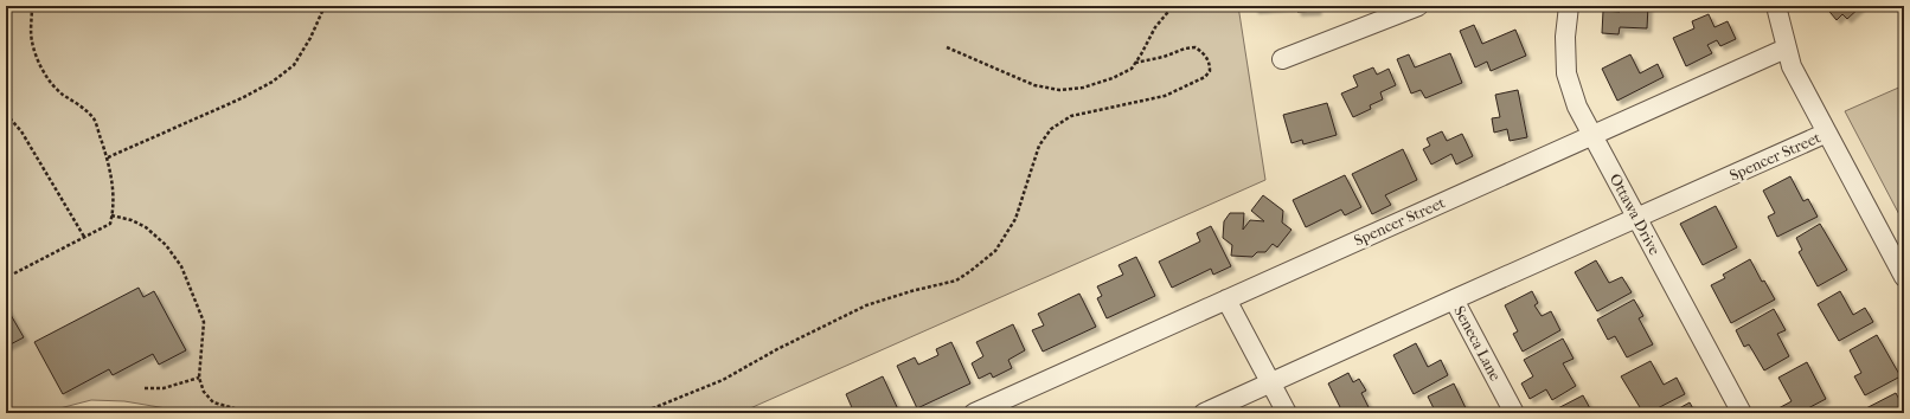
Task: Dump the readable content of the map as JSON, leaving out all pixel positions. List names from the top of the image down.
{
  "streets": {
    "street": ["Spencer Street", "Ottawa Drive", "Seneca Lane"]
  },
  "crossings": [
    ["Spencer Street", "Ottawa Drive"],
    ["Spencer Street", "Seneca Lane"]
  ]
}
